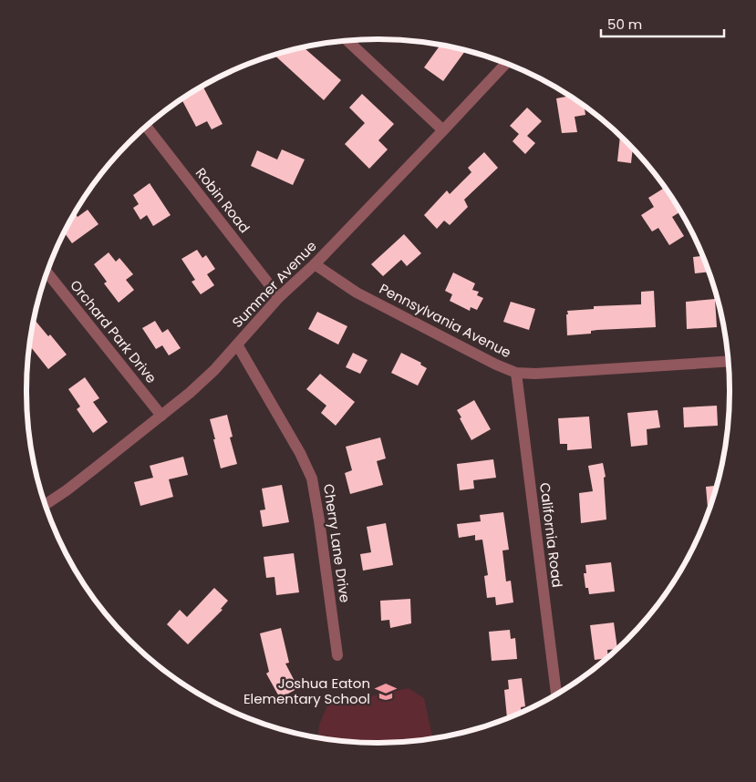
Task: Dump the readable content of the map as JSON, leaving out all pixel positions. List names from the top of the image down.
{
  "streets": {
    "street": [
      "Robin Road",
      "Summer Avenue",
      "Pennsylvania Avenue",
      "Orchard Park Drive",
      "California Road",
      "Cherry Lane Drive"
    ]
  },
  "crossings": [
    ["Robin Road", "Summer Avenue"],
    ["Summer Avenue", "Pennsylvania Avenue"],
    ["Summer Avenue", "Orchard Park Drive"],
    ["Summer Avenue", "Cherry Lane Drive"],
    ["Pennsylvania Avenue", "California Road"]
  ],
  "places": {
    "school or university": ["Joshua Eaton Elementary School"]
  },
  "scale_bar": "50 m"
}
